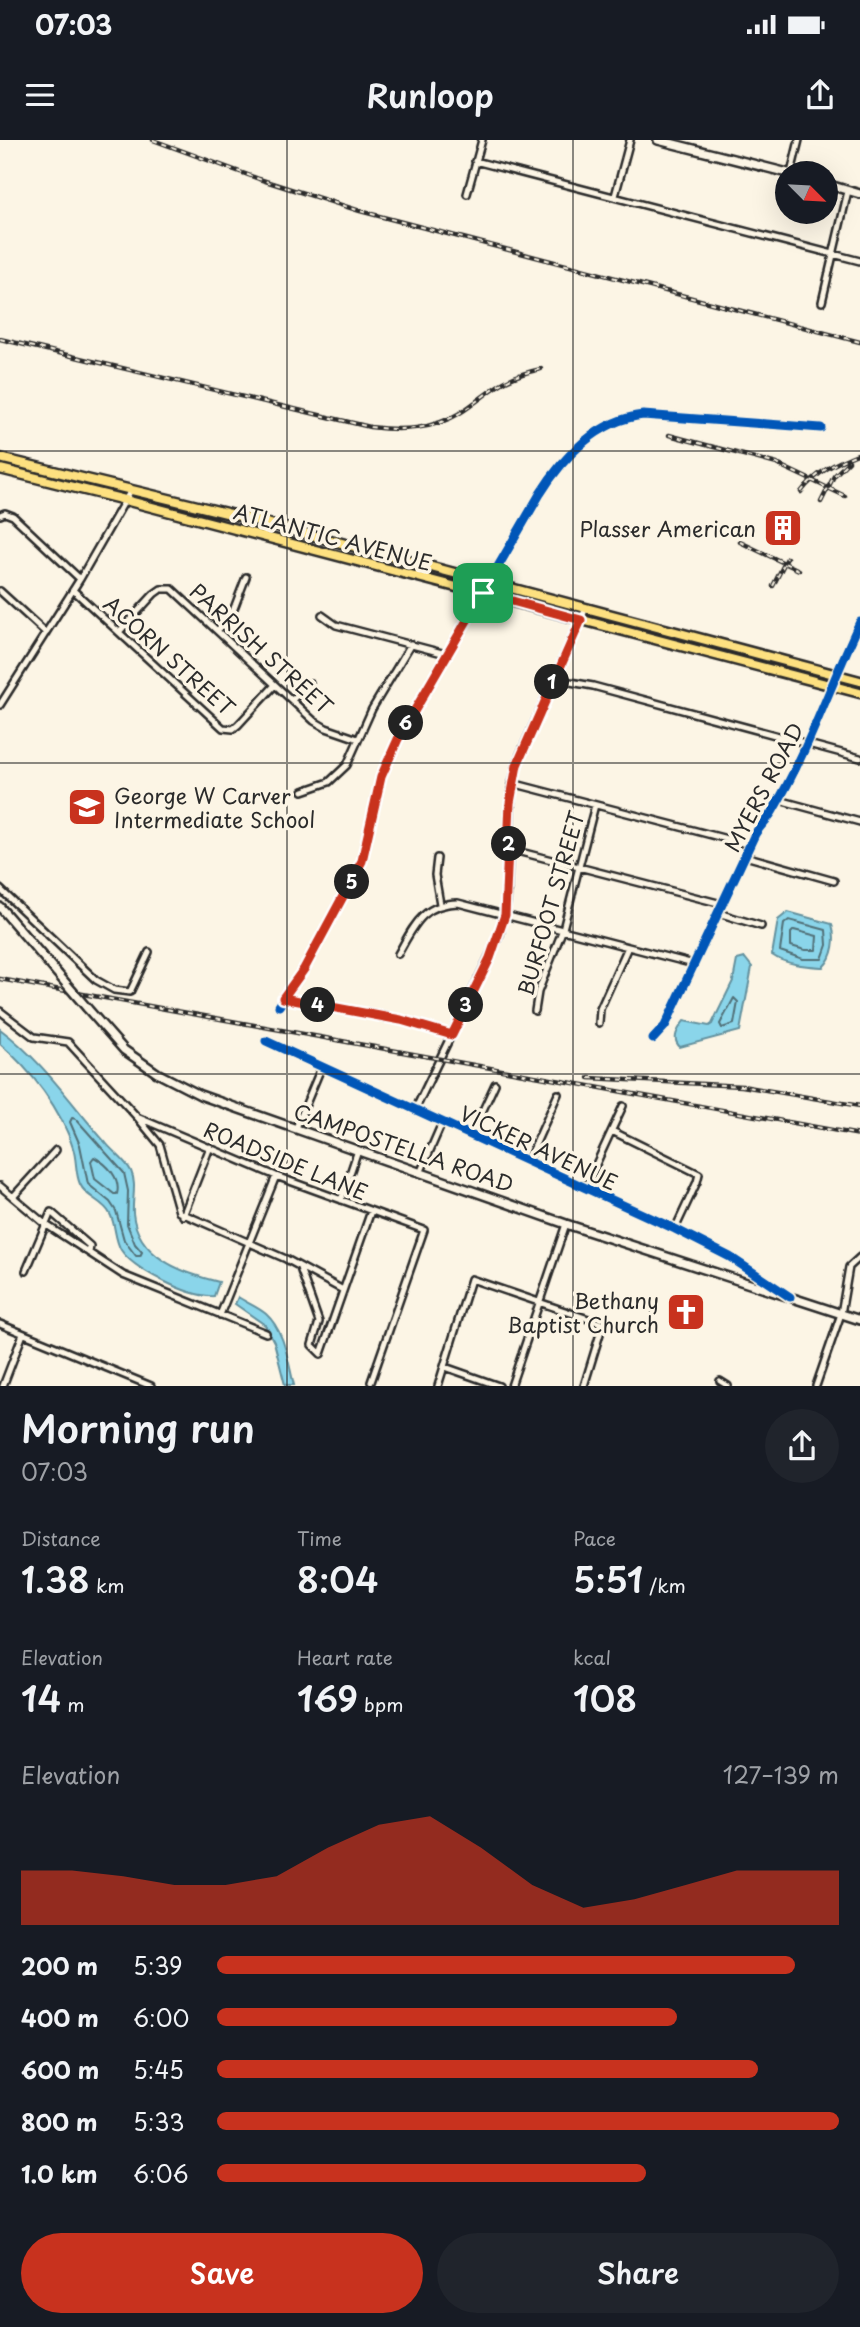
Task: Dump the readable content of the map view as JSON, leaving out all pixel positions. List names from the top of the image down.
{
  "streets": {
    "main road": ["ATLANTIC AVENUE", "CAMPOSTELLA ROAD"],
    "street": [
      "PARRISH STREET",
      "ACORN STREET",
      "MYERS ROAD",
      "BURFOOT STREET",
      "VICKER AVENUE",
      "ROADSIDE LANE"
    ]
  },
  "crossings": [
    ["ATLANTIC AVENUE", "MYERS ROAD"],
    ["PARRISH STREET", "ACORN STREET"],
    ["CAMPOSTELLA ROAD", "VICKER AVENUE"]
  ],
  "places": {
    "building": ["Plasser American"],
    "school or university": ["George W Carver Intermediate School"],
    "church": ["Bethany Baptist Church"]
  },
  "north": "bottom right",
  "page": {
    "status": "07:03",
    "header": "Runloop",
    "pins": [
      "1",
      "6",
      "2",
      "5",
      "3",
      "4"
    ],
    "heading": ["Morning run", "07:03"],
    "stats": [
      ["Distance", "1.38 km"],
      ["Time", "8:04"],
      ["Pace", "5:51 /km"],
      ["Elevation", "14 m"],
      ["Heart rate", "169 bpm"],
      ["kcal", "108"]
    ],
    "chart": ["Elevation", "127–139 m"],
    "list": [
      {
        "name": "200 m",
        "note": "5:39"
      },
      {
        "name": "400 m",
        "note": "6:00"
      },
      {
        "name": "600 m",
        "note": "5:45"
      },
      {
        "name": "800 m",
        "note": "5:33"
      },
      {
        "name": "1.0 km",
        "note": "6:06"
      }
    ],
    "buttons": ["Save", "Share"]
  }
}
